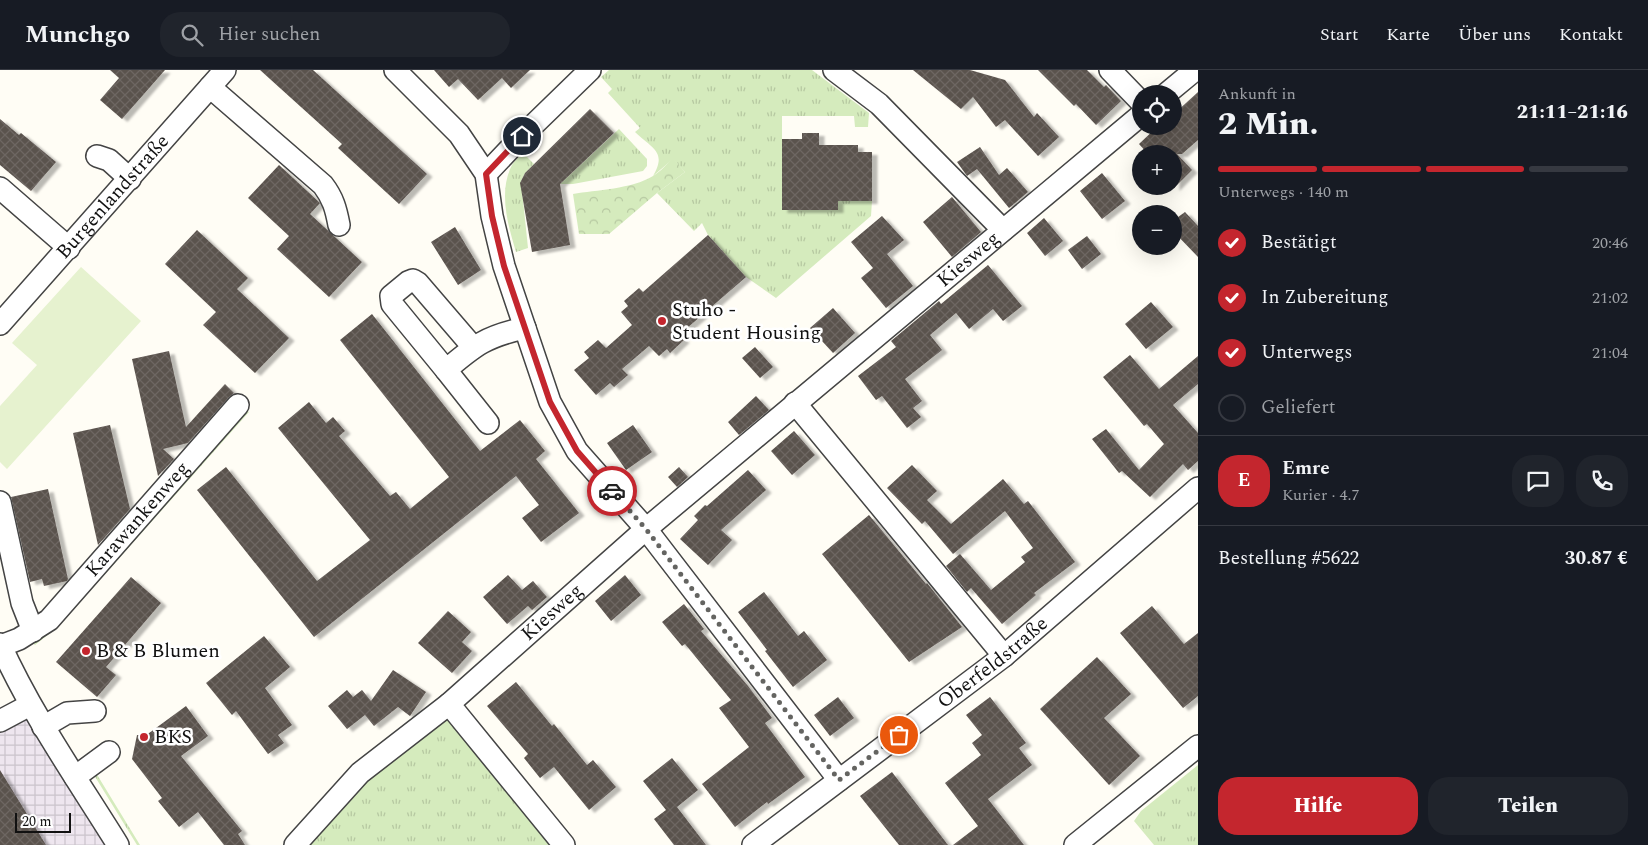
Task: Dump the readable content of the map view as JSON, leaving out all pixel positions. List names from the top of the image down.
{
  "streets": {
    "street": [
      "Burgenlandstraße",
      "Kiesweg",
      "Karawankenweg",
      "Oberfeldstraße"
    ]
  },
  "places": ["Stuho - Student Housing", "B & B Blumen", "BKS"],
  "scale_bar": "20 m",
  "page": {
    "header": "Munchgo",
    "search": "Hier suchen",
    "nav": [
      "Start",
      "Karte",
      "Über uns",
      "Kontakt"
    ],
    "heading": ["2 Min.", "Ankunft in", "21:11–21:16"],
    "panel": [
      "Emre",
      "Kurier · 4.7",
      "Bestellung #5622",
      "30.87 €"
    ],
    "map_buttons": ["+", "−"],
    "bar": "Unterwegs · 140 m",
    "list": [
      ["Bestätigt", "20:46"],
      ["In Zubereitung", "21:02"],
      ["Unterwegs", "21:04"],
      "Geliefert"
    ],
    "round": "E",
    "buttons": ["Hilfe", "Teilen"],
    "scale": "20 m"
  }
}
